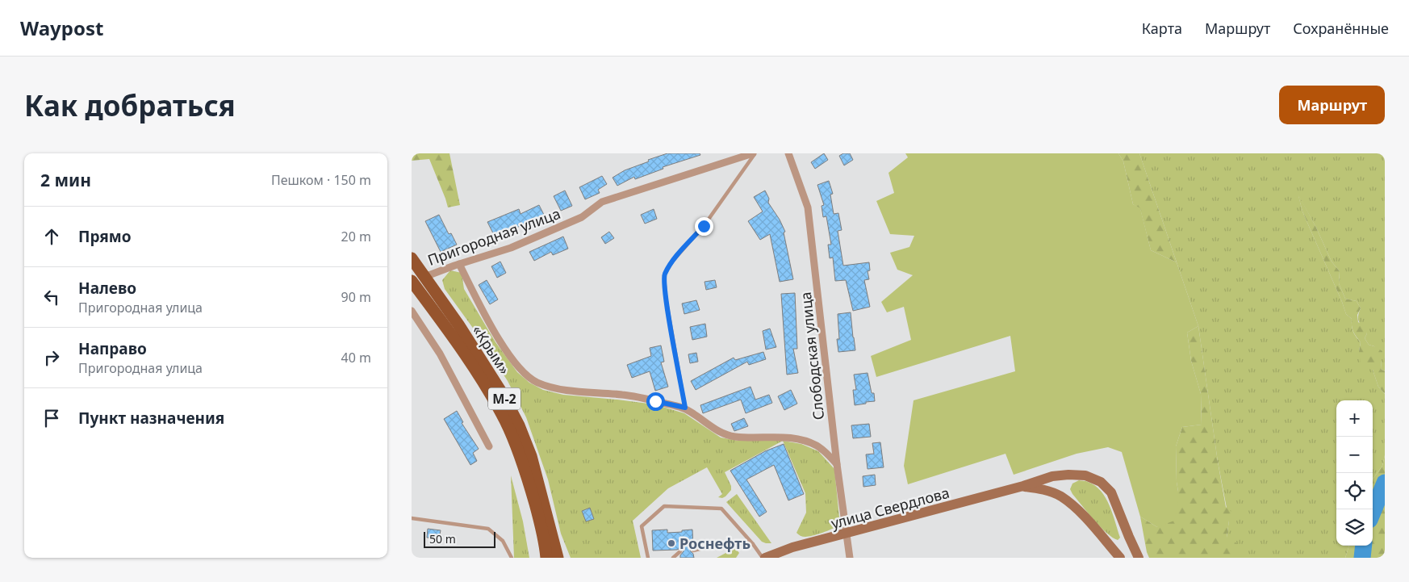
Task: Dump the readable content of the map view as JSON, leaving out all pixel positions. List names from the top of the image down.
{
  "streets": {
    "main road": ["«Крым»", "М-2", "улица Свердлова"],
    "street": ["Пригородная улица", "Слободская улица"]
  },
  "crossings": [
    ["Пригородная улица", "«Крым»"],
    ["Слободская улица", "улица Свердлова"]
  ],
  "places": ["Роснефть"],
  "scale_bar": "50 m",
  "page": {
    "header": "Waypost",
    "nav": ["Карта", "Маршрут", "Сохранённые"],
    "buttons": "Маршрут",
    "title": "Как добраться",
    "heading": ["2 мин", "Пешком · 150 m"],
    "list": [
      ["Прямо", "20 m"],
      ["Налево", "Пригородная улица", "90 m"],
      ["Направо", "Пригородная улица", "40 m"],
      "Пункт назначения"
    ],
    "map_buttons": ["+", "−"],
    "scale": "50 m"
  }
}
